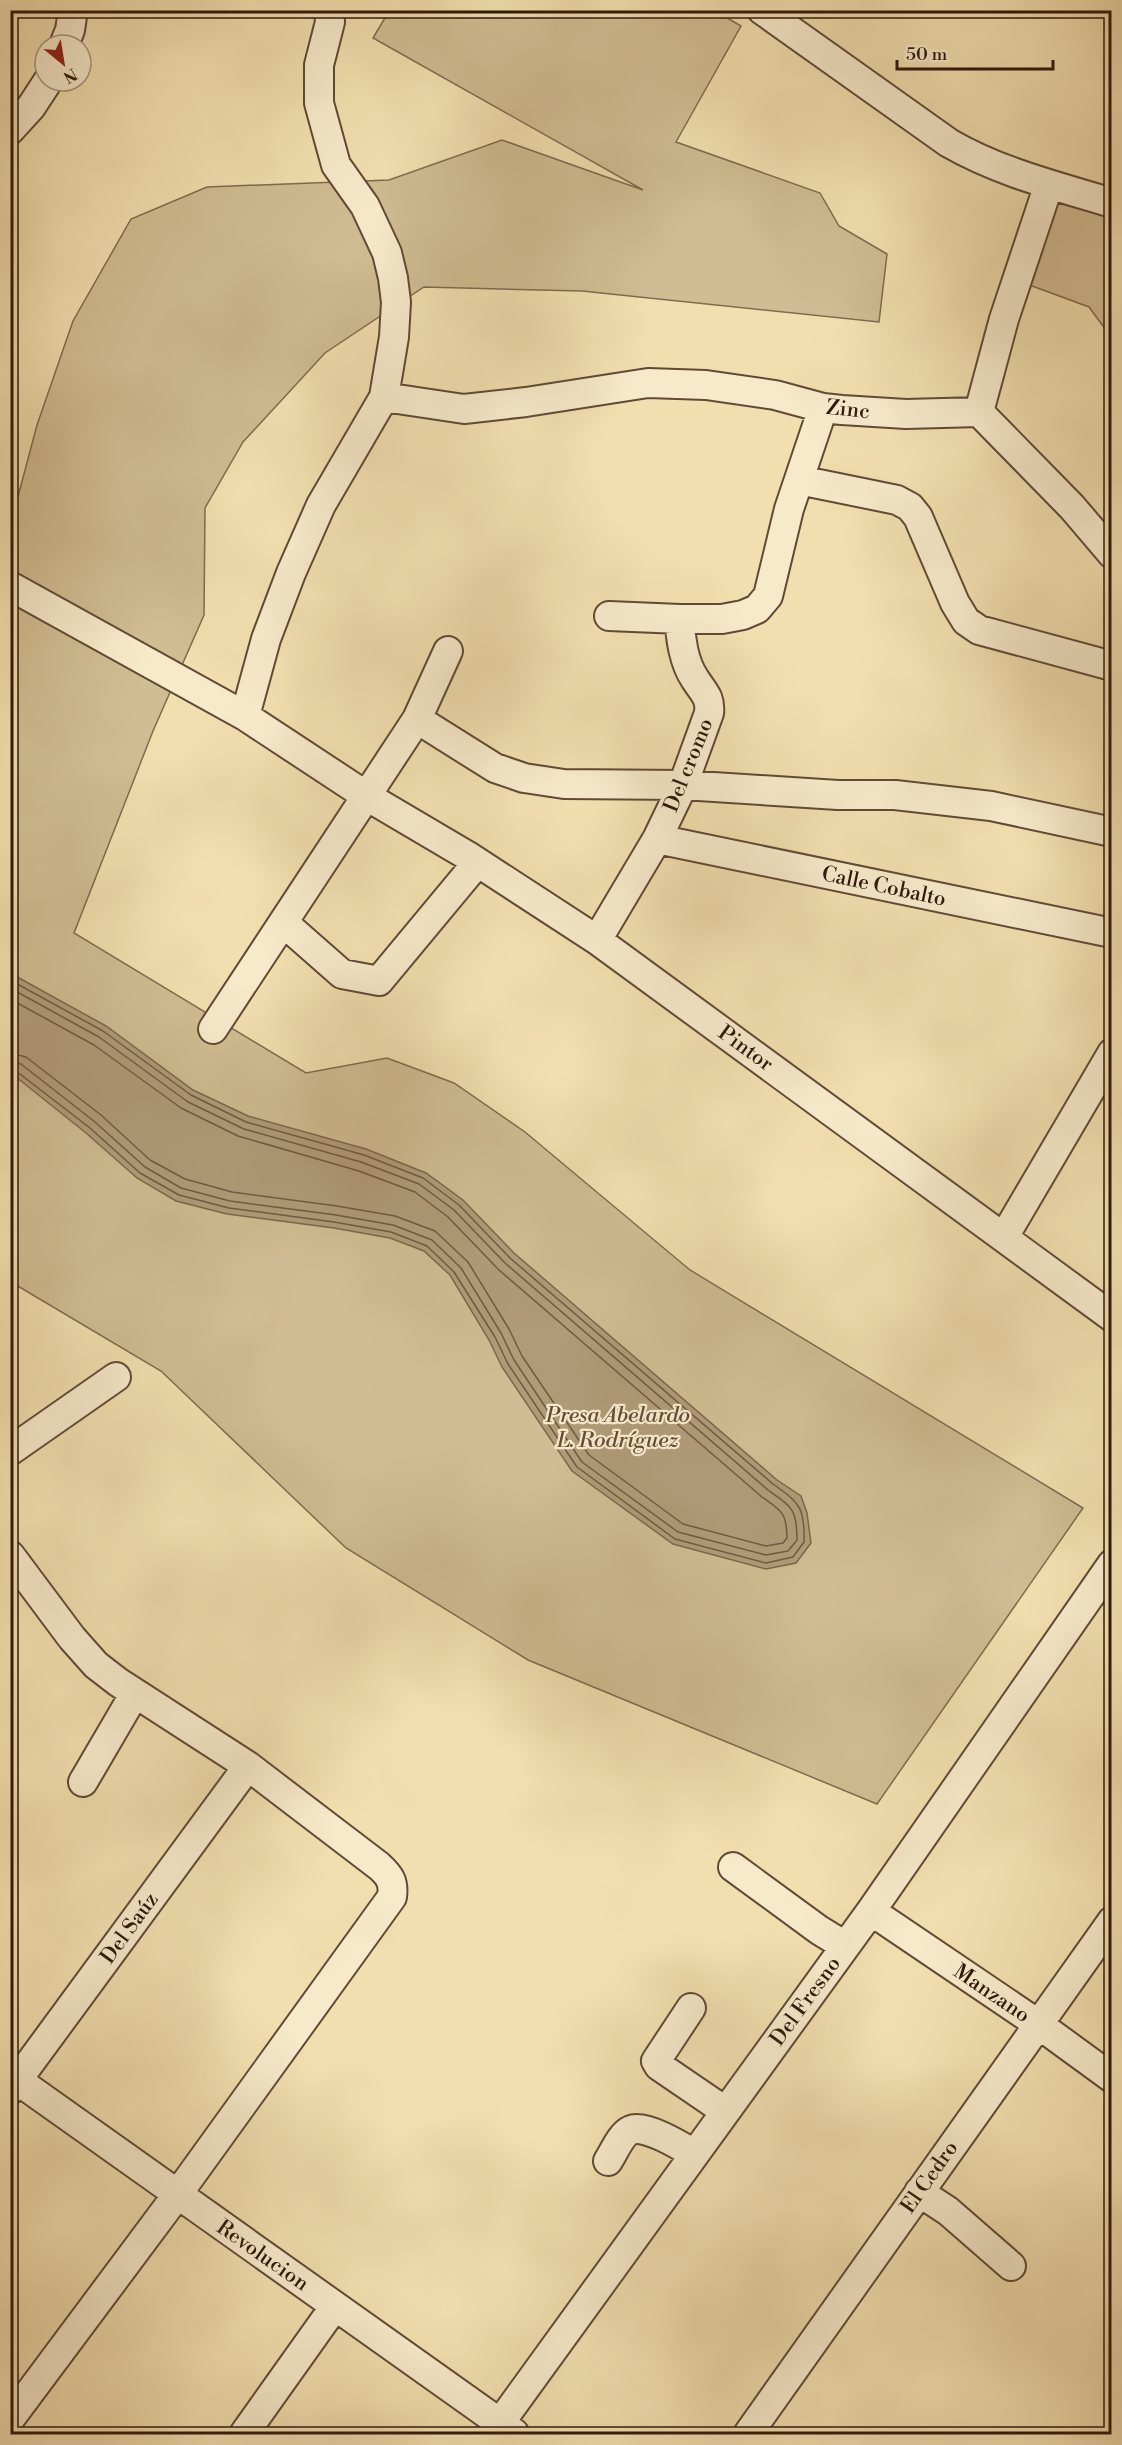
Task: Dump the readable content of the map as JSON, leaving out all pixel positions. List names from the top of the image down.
{
  "streets": {
    "street": [
      "Zinc",
      "Del cromo",
      "Calle Cobalto",
      "Pintor",
      "Del Saúz",
      "Manzano",
      "Del Fresno",
      "El Cedro",
      "Revolucion"
    ]
  },
  "crossings": [
    ["Del cromo", "Calle Cobalto"],
    ["Del cromo", "Pintor"],
    ["Del Saúz", "Revolucion"],
    ["Manzano", "Del Fresno"],
    ["Manzano", "El Cedro"],
    ["Del Fresno", "Revolucion"]
  ],
  "water": ["Presa Abelardo L. Rodríguez"],
  "scale_bar": "50 m",
  "north": "bottom right"
}
